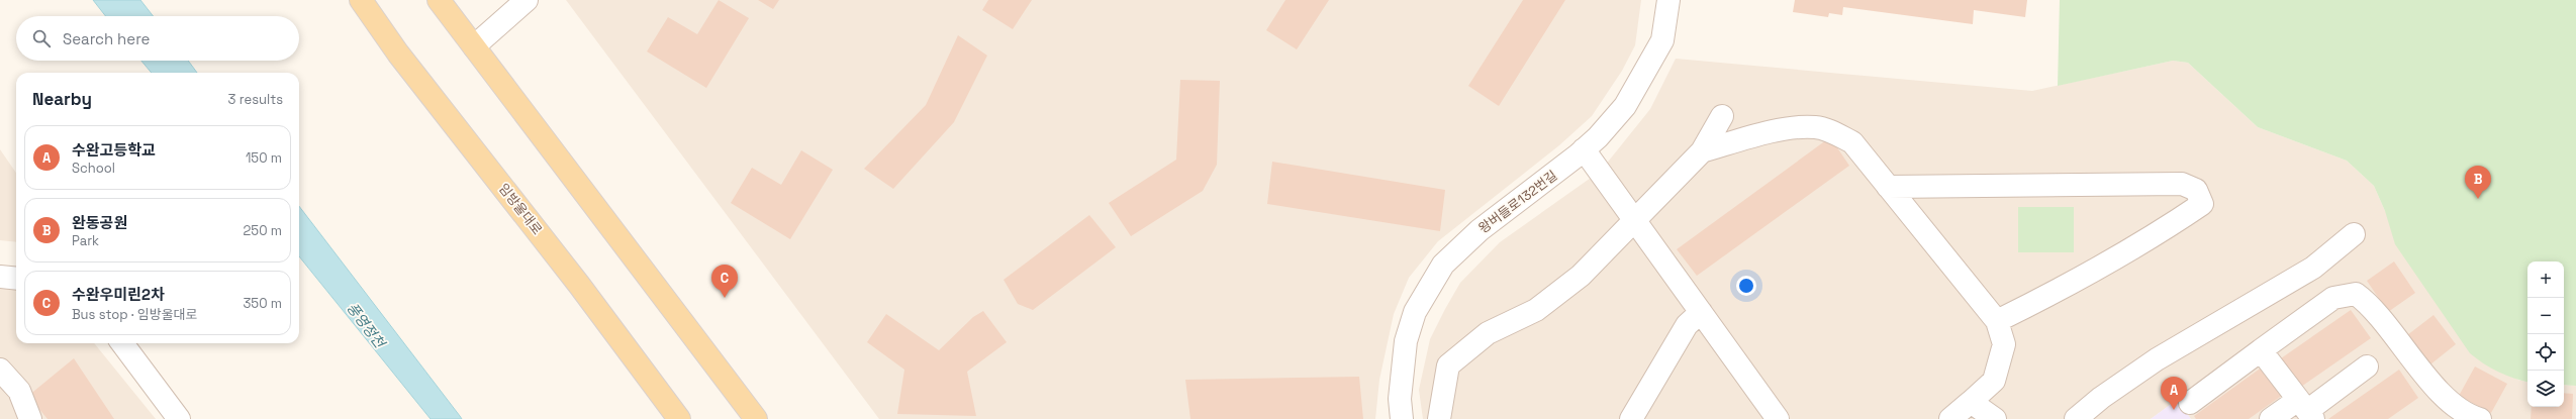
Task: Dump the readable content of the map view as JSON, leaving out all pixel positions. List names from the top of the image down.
{
  "streets": {
    "main road": ["임방울대로"],
    "street": ["왕버들로132번길"]
  },
  "water": ["풍영정천"],
  "page": {
    "search": "Search here",
    "heading": ["Nearby", "3 results"],
    "list": [
      {
        "mark": "A",
        "name": "수완고등학교",
        "note": "School",
        "value": "150 m"
      },
      {
        "mark": "B",
        "name": "완동공원",
        "note": "Park",
        "value": "250 m"
      },
      {
        "mark": "C",
        "name": "수완우미린2차",
        "note": "Bus stop · 임방울대로",
        "value": "350 m"
      }
    ],
    "pins": ["B", "C", "A"],
    "map_buttons": ["+", "−"]
  }
}
